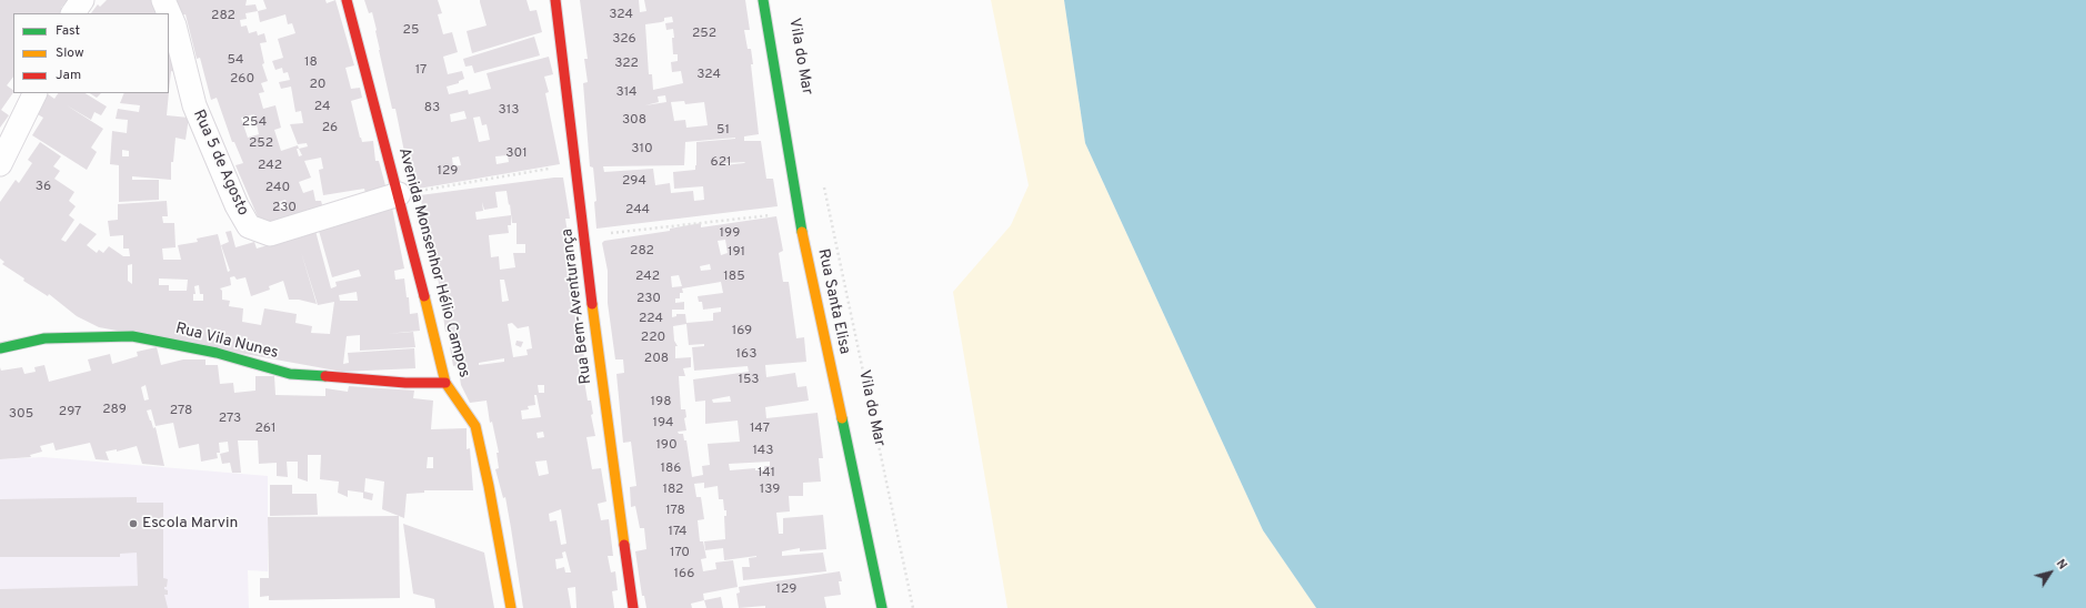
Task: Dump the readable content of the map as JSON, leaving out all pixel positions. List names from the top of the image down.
{
  "streets": {
    "street": [
      "Rua 5 de Agosto",
      "Avenida Monsenhor Hélio Campos",
      "Rua Santa Elisa",
      "Rua Bem-Aventurança",
      "Rua Vila Nunes"
    ],
    "path": ["Vila do Mar"]
  },
  "crossings": [
    ["Rua 5 de Agosto", "Avenida Monsenhor Hélio Campos"],
    ["Avenida Monsenhor Hélio Campos", "Rua Vila Nunes"]
  ],
  "places": ["Escola Marvin"],
  "house_numbers": [
    "324",
    "282",
    "25",
    "252",
    "326",
    "54",
    "18",
    "322",
    "17",
    "324",
    "260",
    "20",
    "314",
    "24",
    "83",
    "313",
    "308",
    "254",
    "26",
    "51",
    "252",
    "310",
    "301",
    "621",
    "242",
    "129",
    "294",
    "36",
    "240",
    "230",
    "244",
    "199",
    "282",
    "191",
    "242",
    "185",
    "230",
    "224",
    "169",
    "220",
    "163",
    "208",
    "153",
    "198",
    "289",
    "278",
    "297",
    "305",
    "273",
    "194",
    "261",
    "147",
    "190",
    "143",
    "186",
    "141",
    "182",
    "139",
    "178",
    "174",
    "170",
    "166",
    "129"
  ],
  "legend": ["Fast", "Slow", "Jam"],
  "north": "top right"
}
